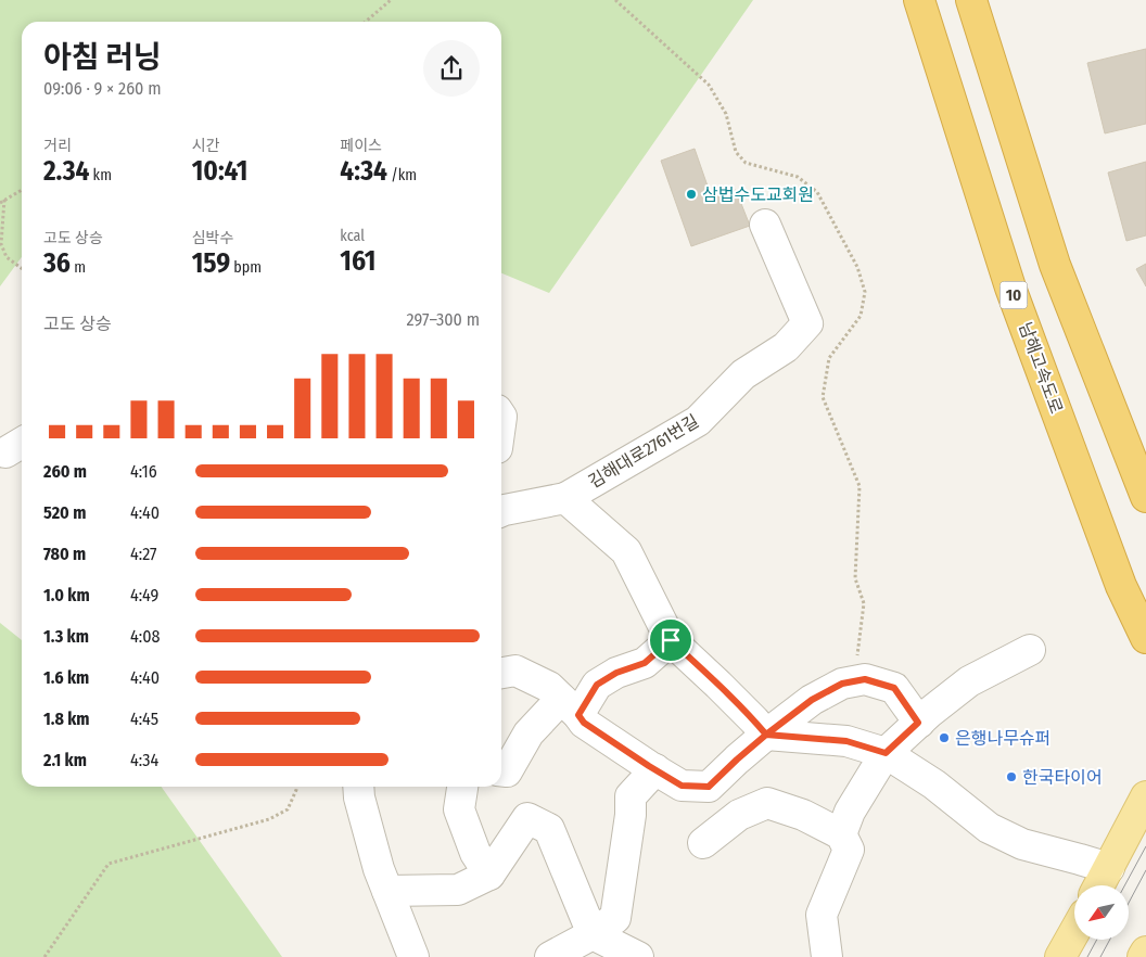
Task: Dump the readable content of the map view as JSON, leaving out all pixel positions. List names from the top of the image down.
{
  "streets": {
    "highway": ["10", "남해고속도로"],
    "street": ["김해대로2761번길"]
  },
  "places": ["삼법수도교회원", "은행나무슈퍼", "한국타이어"],
  "north": "bottom left",
  "page": {
    "heading": ["아침 러닝", "09:06 · 9 × 260 m"],
    "stats": [
      ["거리", "2.34 km"],
      ["시간", "10:41"],
      ["페이스", "4:34 /km"],
      ["고도 상승", "36 m"],
      ["심박수", "159 bpm"],
      ["kcal", "161"]
    ],
    "chart": ["고도 상승", "297–300 m"],
    "list": [
      {
        "name": "260 m",
        "note": "4:16"
      },
      {
        "name": "520 m",
        "note": "4:40"
      },
      {
        "name": "780 m",
        "note": "4:27"
      },
      {
        "name": "1.0 km",
        "note": "4:49"
      },
      {
        "name": "1.3 km",
        "note": "4:08"
      },
      {
        "name": "1.6 km",
        "note": "4:40"
      },
      {
        "name": "1.8 km",
        "note": "4:45"
      },
      {
        "name": "2.1 km",
        "note": "4:34"
      }
    ]
  }
}
